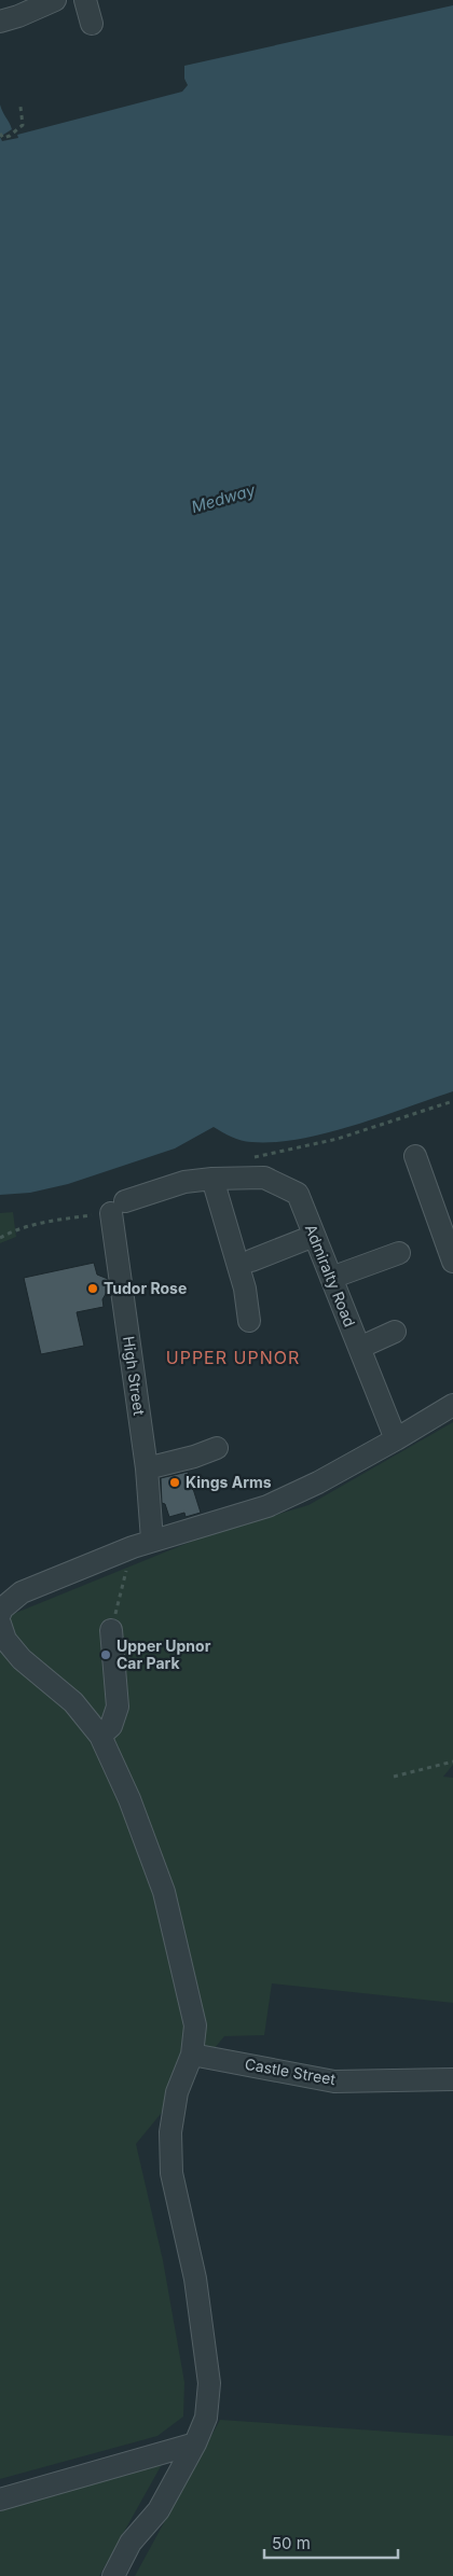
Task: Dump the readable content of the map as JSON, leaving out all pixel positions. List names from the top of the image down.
{
  "streets": {
    "street": ["Admiralty Road", "High Street", "Castle Street"]
  },
  "crossings": [
    ["Admiralty Road", "High Street"]
  ],
  "districts": ["UPPER UPNOR"],
  "water": ["Medway"],
  "places": ["Tudor Rose", "Kings Arms", "Upper Upnor Car Park"],
  "scale_bar": "50 m"
}
